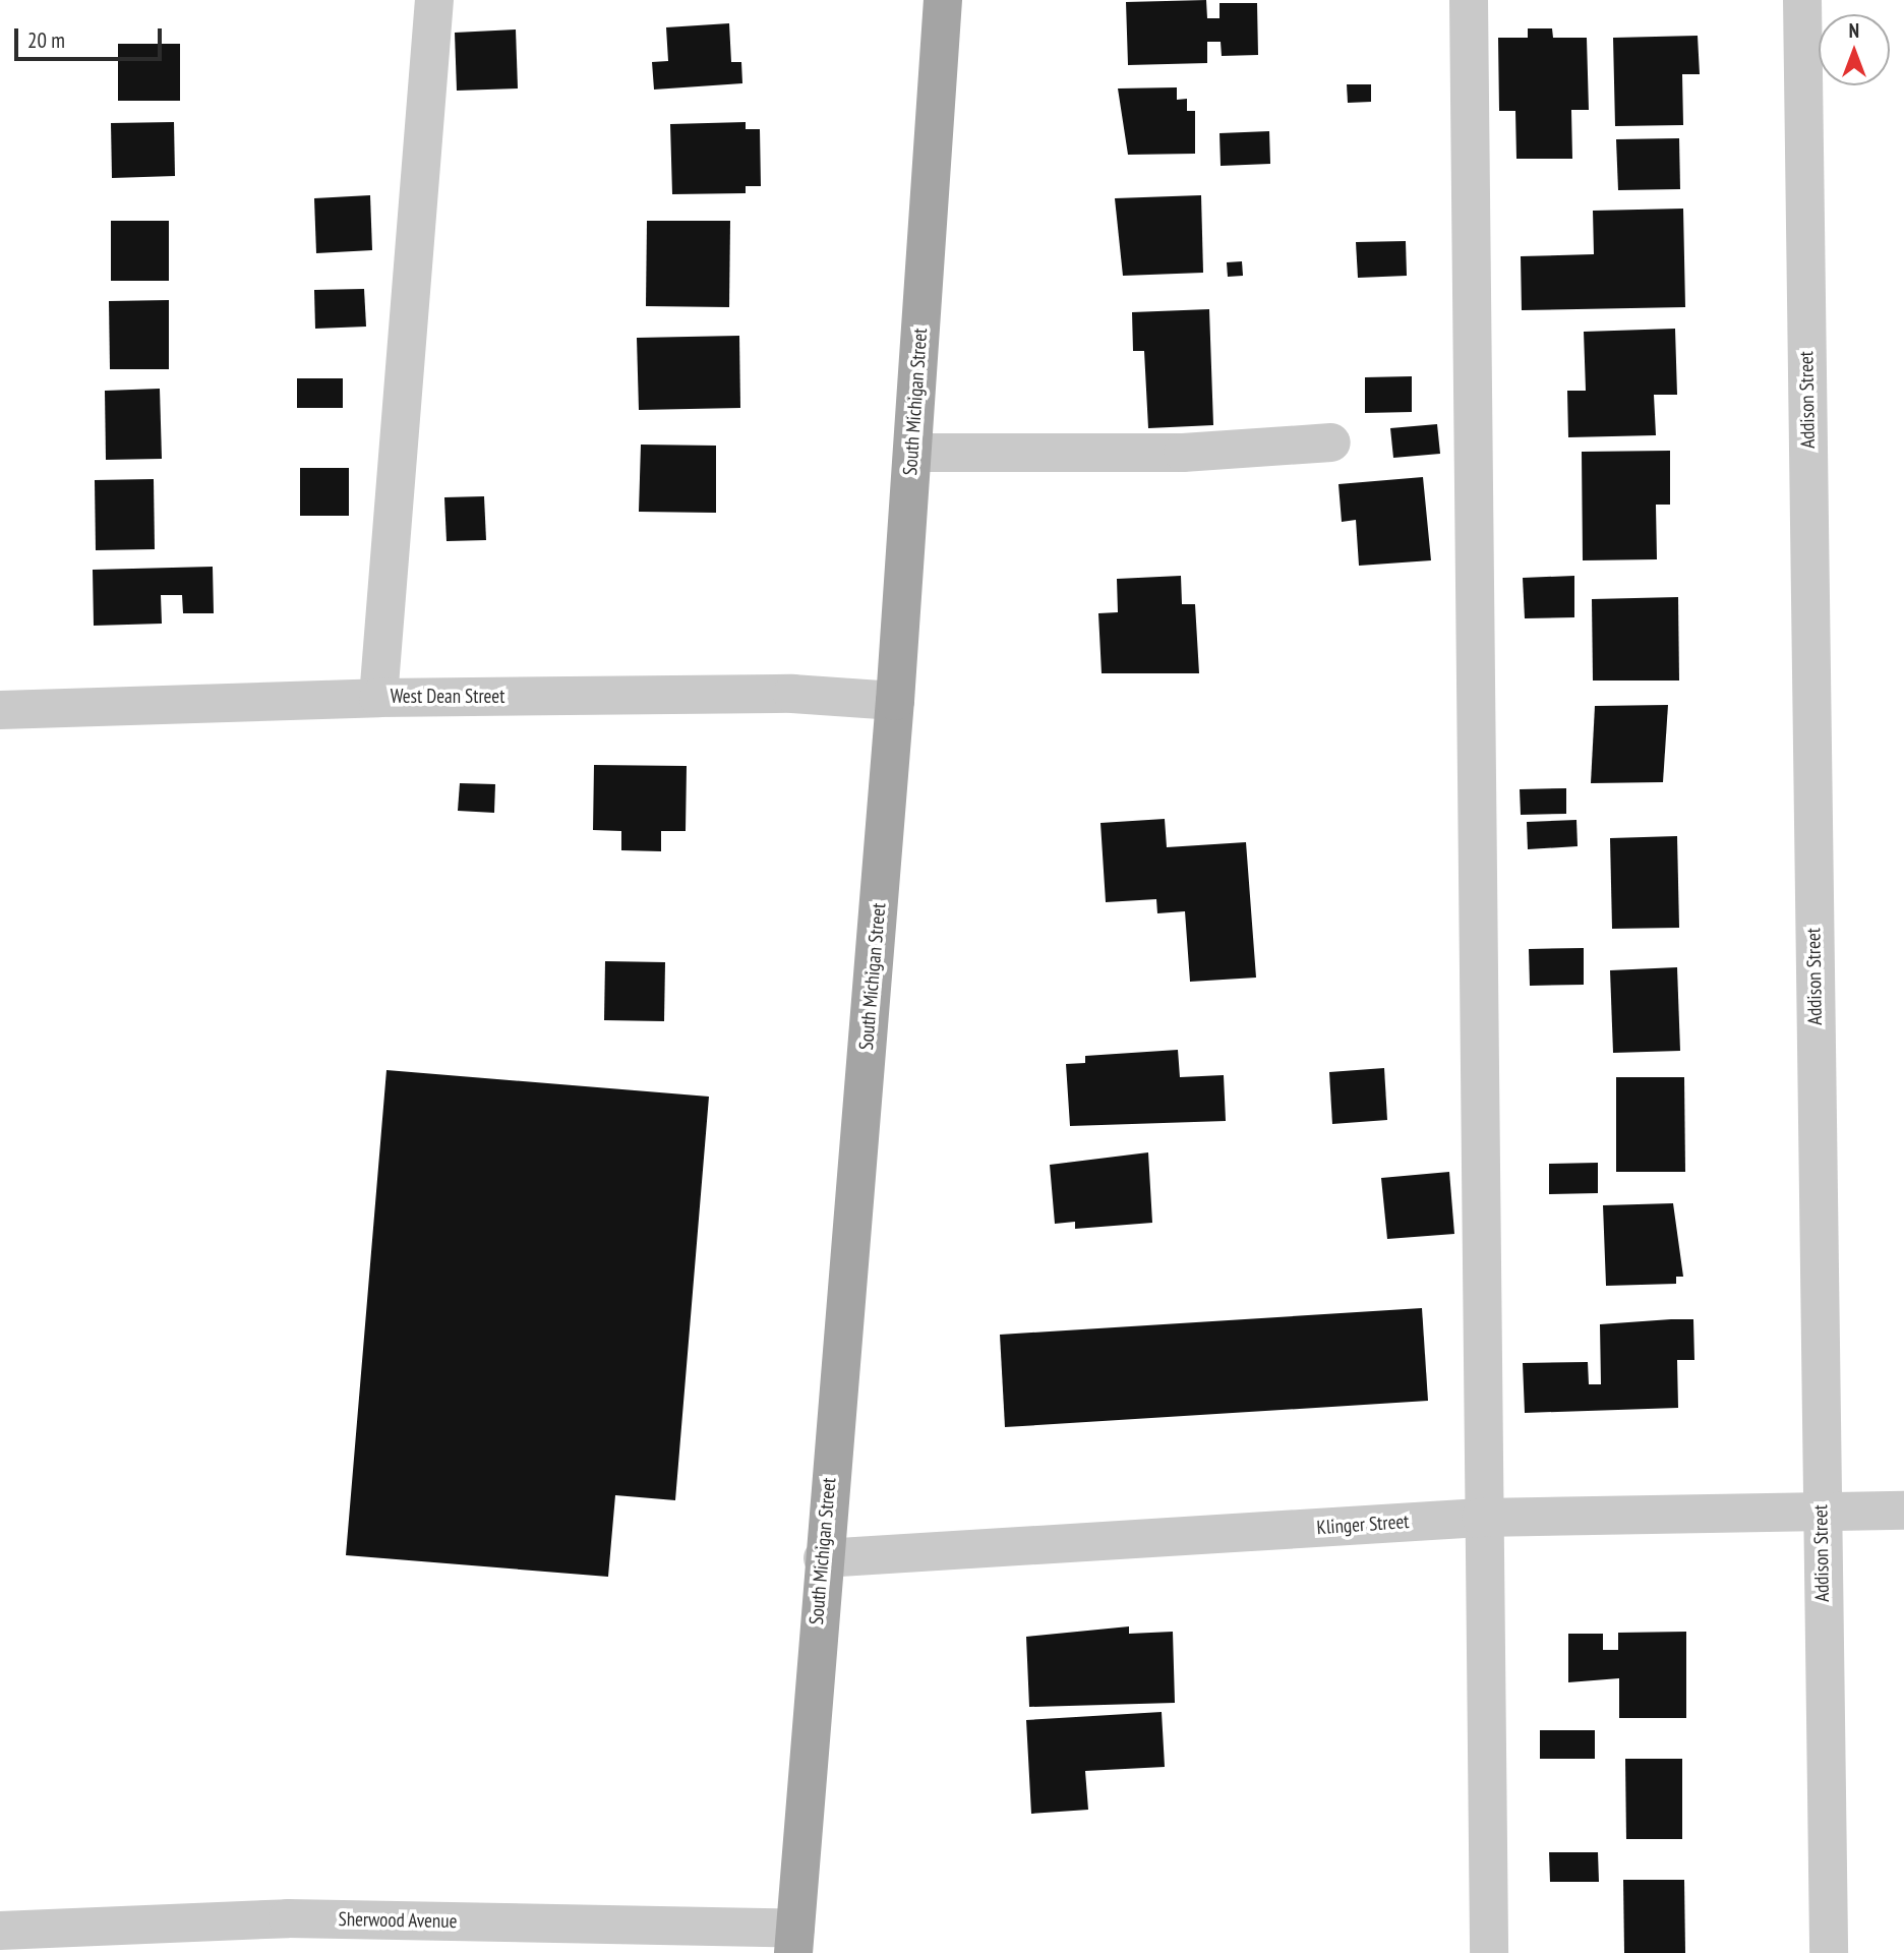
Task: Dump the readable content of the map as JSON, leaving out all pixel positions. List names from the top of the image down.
{
  "streets": {
    "main road": ["South Michigan Street"],
    "street": [
      "Addison Street",
      "West Dean Street",
      "Klinger Street",
      "Sherwood Avenue"
    ]
  },
  "crossings": [
    ["Addison Street", "Klinger Street"],
    ["South Michigan Street", "West Dean Street"],
    ["South Michigan Street", "Klinger Street"],
    ["South Michigan Street", "Sherwood Avenue"]
  ],
  "scale_bar": "20 m",
  "north": "top"
}
